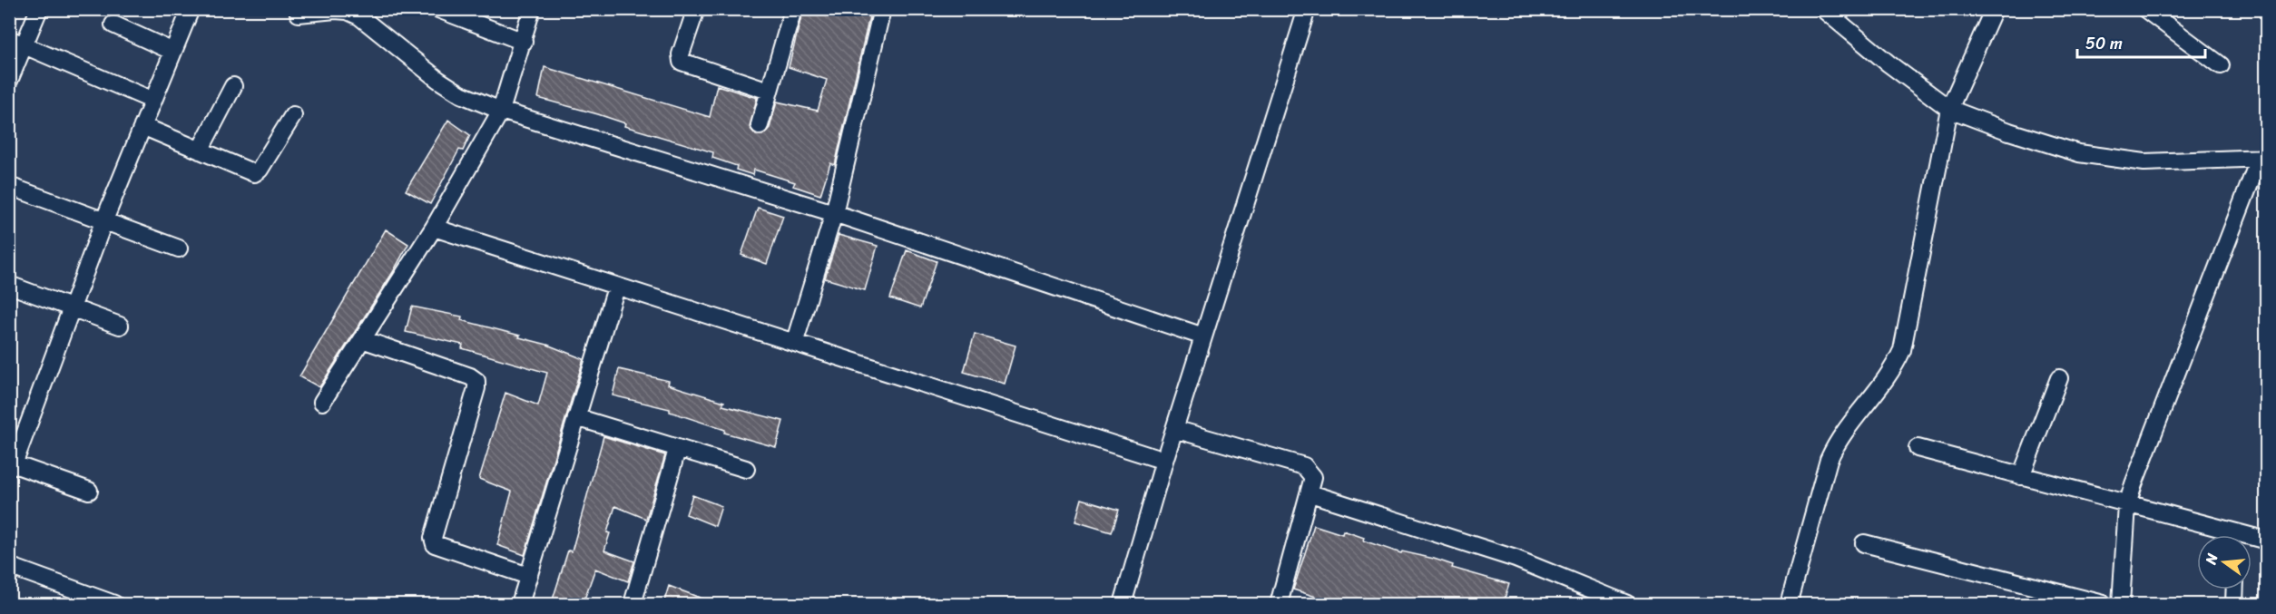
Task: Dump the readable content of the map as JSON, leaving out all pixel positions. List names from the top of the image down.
{
  "scale_bar": "50 m",
  "north": "left"
}
